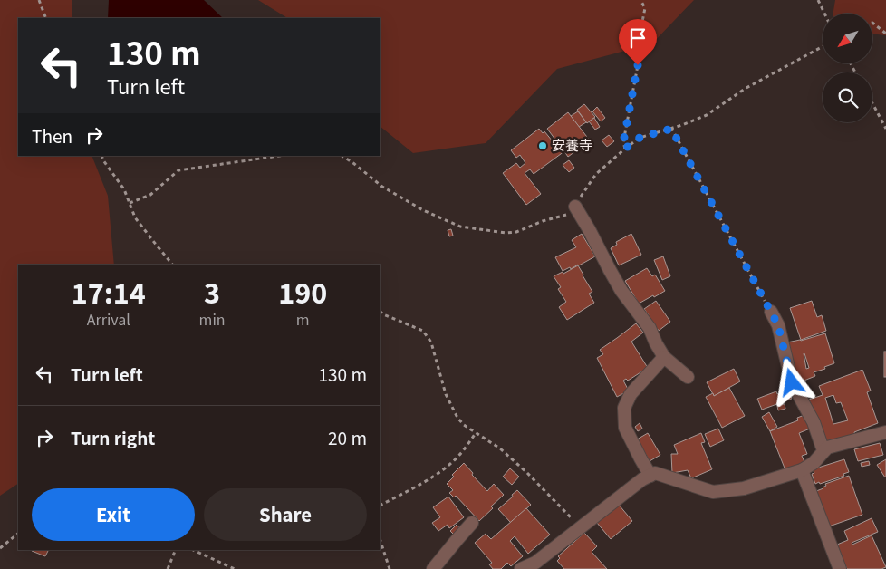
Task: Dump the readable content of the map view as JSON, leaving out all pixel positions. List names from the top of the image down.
{
  "places": ["安養寺"],
  "north": "bottom left",
  "page": {
    "turn": ["130 m", "Turn left"],
    "then": "Then",
    "eta": [
      "17:14",
      "Arrival",
      "3",
      "min",
      "190",
      "m"
    ],
    "list": [
      {
        "name": "Turn left",
        "value": "130 m"
      },
      {
        "name": "Turn right",
        "value": "20 m"
      }
    ],
    "buttons": ["Exit", "Share"]
  }
}
